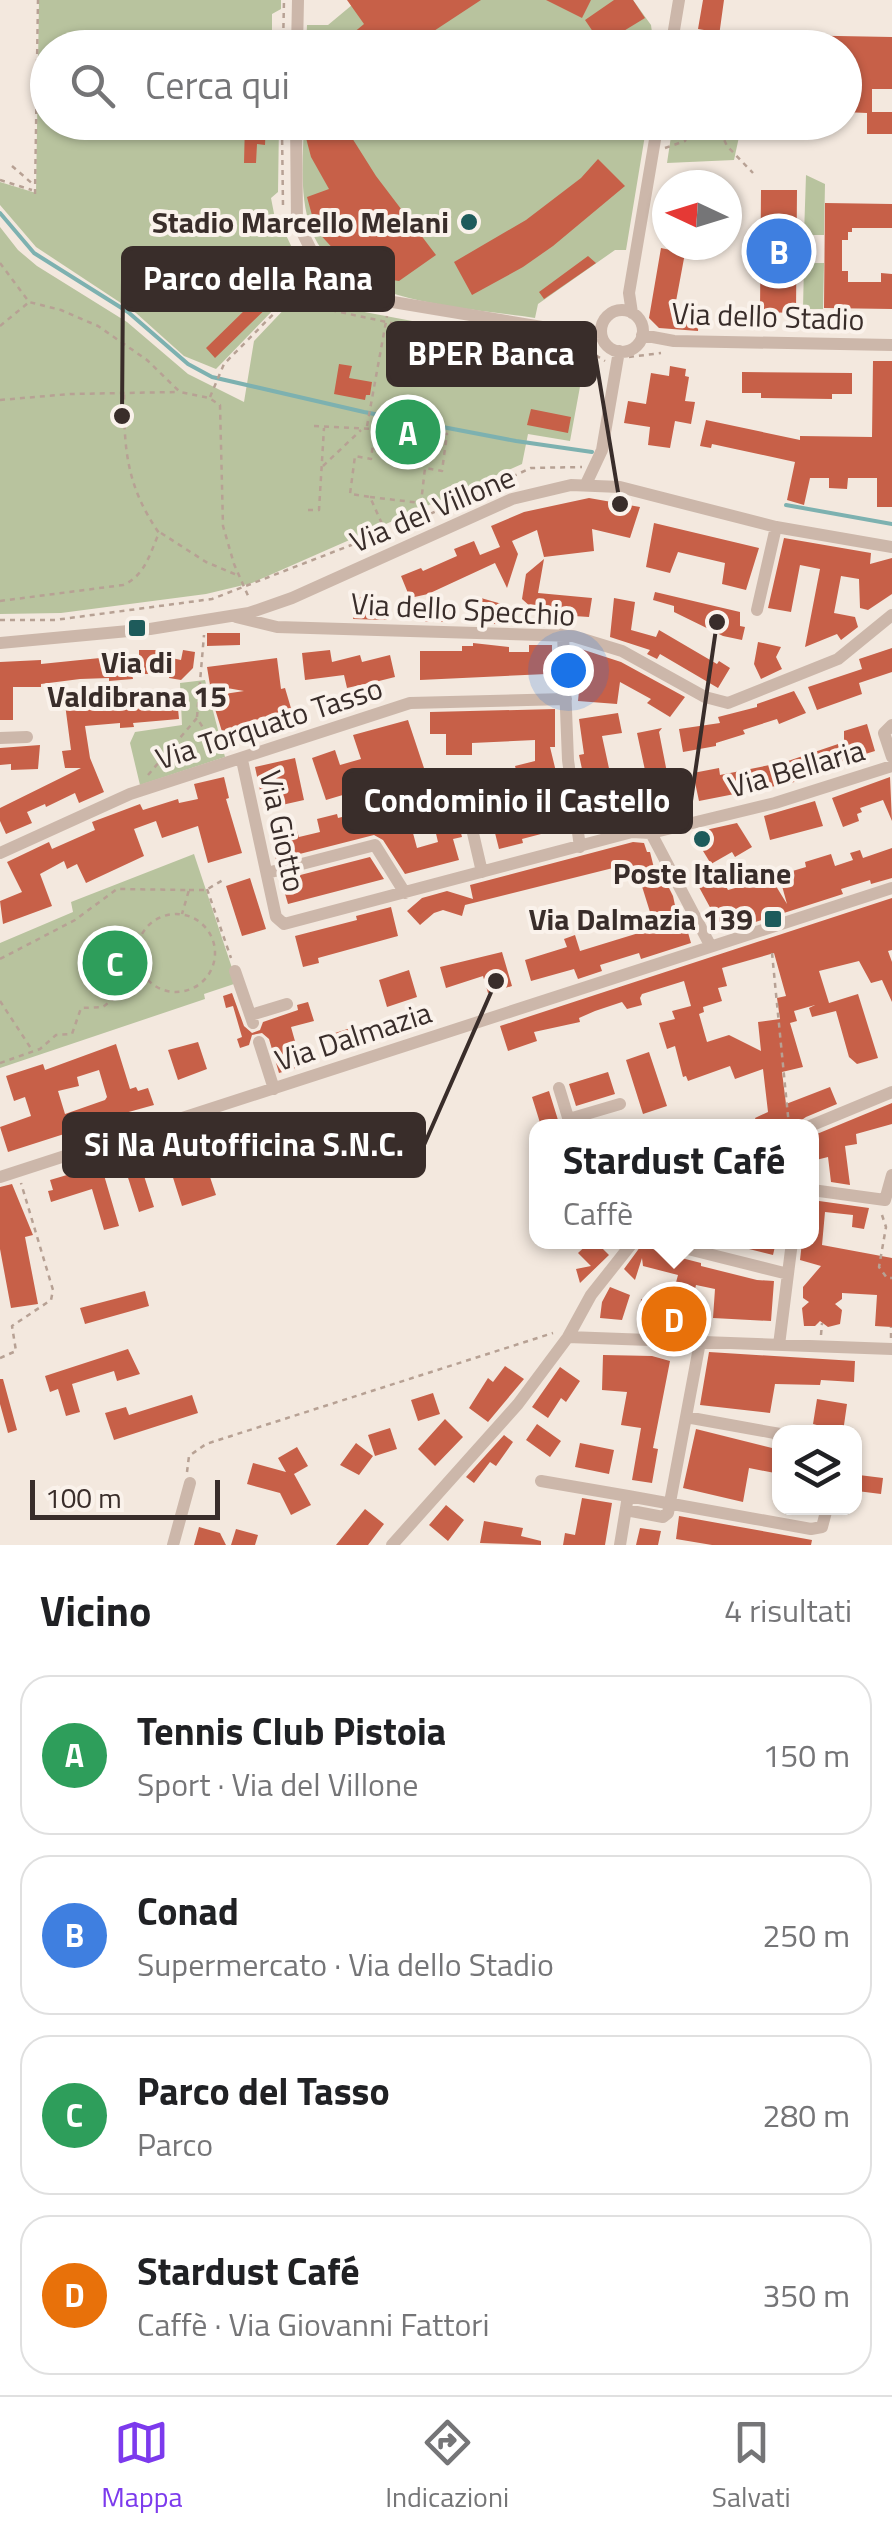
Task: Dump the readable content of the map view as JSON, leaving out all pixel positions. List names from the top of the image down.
{
  "streets": {
    "street": [
      "Via dello Stadio",
      "Via del Villone",
      "Via dello Specchio",
      "Via Torquato Tasso",
      "Via Bellaria",
      "Via Giotto",
      "Via Dalmazia"
    ]
  },
  "crossings": [
    ["Via del Villone", "Via dello Specchio"],
    ["Via Torquato Tasso", "Via Giotto"],
    ["Via Bellaria", "Via Giotto"]
  ],
  "places": {
    "other": [
      "Stadio Marcello Melani",
      "Parco della Rana",
      "BPER Banca",
      "Condominio il Castello",
      "Poste Italiane",
      "Si Na Autofficina S.N.C."
    ],
    "transit": ["Via di Valdibrana 15", "Via Dalmazia 139"]
  },
  "scale_bar": "100 m",
  "north": "left",
  "page": {
    "search": "Cerca qui",
    "pins": [
      "B",
      "A",
      "C",
      "D"
    ],
    "popup": ["Stardust Café", "Caffè"],
    "scale": "100 m",
    "heading": ["Vicino", "4 risultati"],
    "list": [
      {
        "mark": "A",
        "name": "Tennis Club Pistoia",
        "note": "Sport · Via del Villone",
        "value": "150 m"
      },
      {
        "mark": "B",
        "name": "Conad",
        "note": "Supermercato · Via dello Stadio",
        "value": "250 m"
      },
      {
        "mark": "C",
        "name": "Parco del Tasso",
        "note": "Parco",
        "value": "280 m"
      },
      {
        "mark": "D",
        "name": "Stardust Café",
        "note": "Caffè · Via Giovanni Fattori",
        "value": "350 m"
      }
    ],
    "nav": ["Mappa", "Indicazioni", "Salvati"]
  }
}
